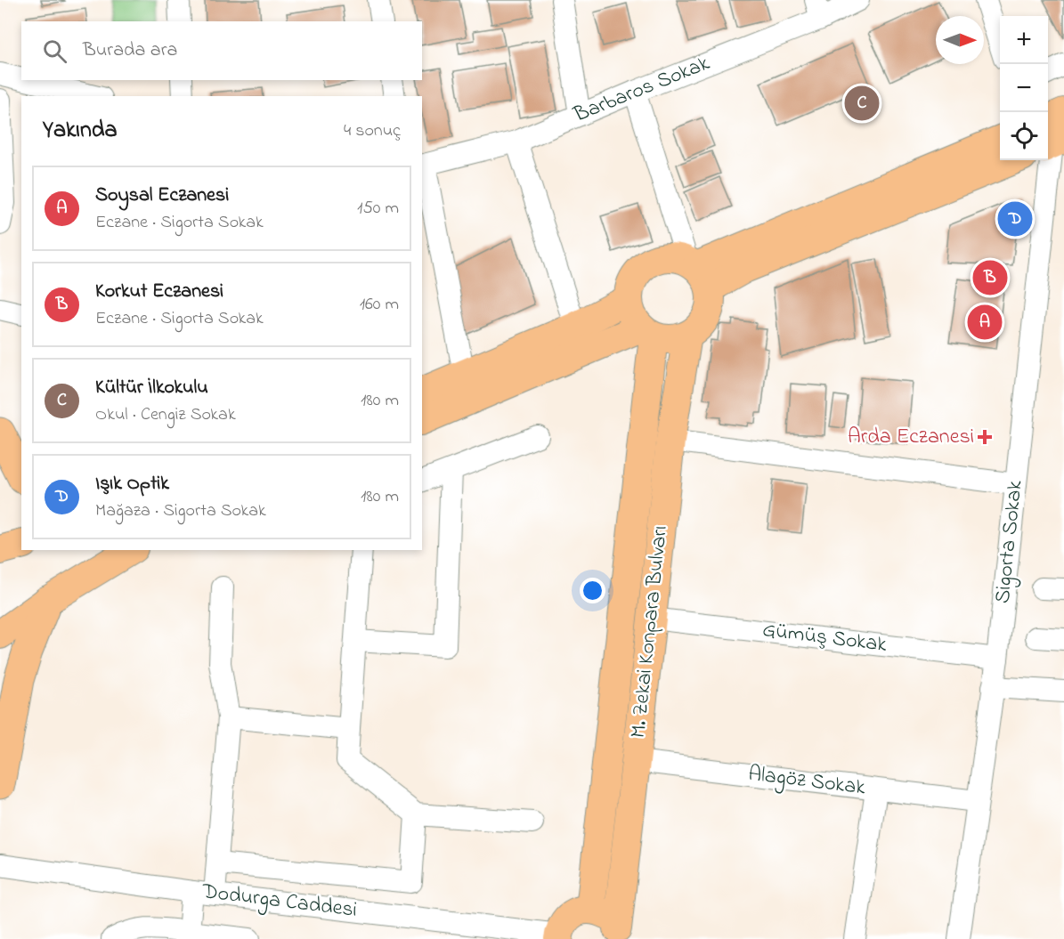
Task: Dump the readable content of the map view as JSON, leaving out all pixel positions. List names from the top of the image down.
{
  "streets": {
    "main road": ["M. Zekai Konpara Bulvarı"],
    "street": [
      "Barbaros Sokak",
      "Sigorta Sokak",
      "Gümüş Sokak",
      "Alagöz Sokak",
      "Dodurga Caddesi"
    ]
  },
  "crossings": [
    ["Sigorta Sokak", "Gümüş Sokak"],
    ["Sigorta Sokak", "Alagöz Sokak"],
    ["M. Zekai Konpara Bulvarı", "Gümüş Sokak"],
    ["M. Zekai Konpara Bulvarı", "Alagöz Sokak"]
  ],
  "places": {
    "health": ["Arda Eczanesi"]
  },
  "north": "right",
  "page": {
    "map_buttons": ["+", "−"],
    "search": "Burada ara",
    "pins": [
      "C",
      "D",
      "B",
      "A"
    ],
    "heading": ["Yakında", "4 sonuç"],
    "list": [
      {
        "mark": "A",
        "name": "Soysal Eczanesi",
        "note": "Eczane · Sigorta Sokak",
        "value": "150 m"
      },
      {
        "mark": "B",
        "name": "Korkut Eczanesi",
        "note": "Eczane · Sigorta Sokak",
        "value": "160 m"
      },
      {
        "mark": "C",
        "name": "Kültür İlkokulu",
        "note": "Okul · Cengiz Sokak",
        "value": "180 m"
      },
      {
        "mark": "D",
        "name": "Işık Optik",
        "note": "Mağaza · Sigorta Sokak",
        "value": "180 m"
      }
    ]
  }
}
